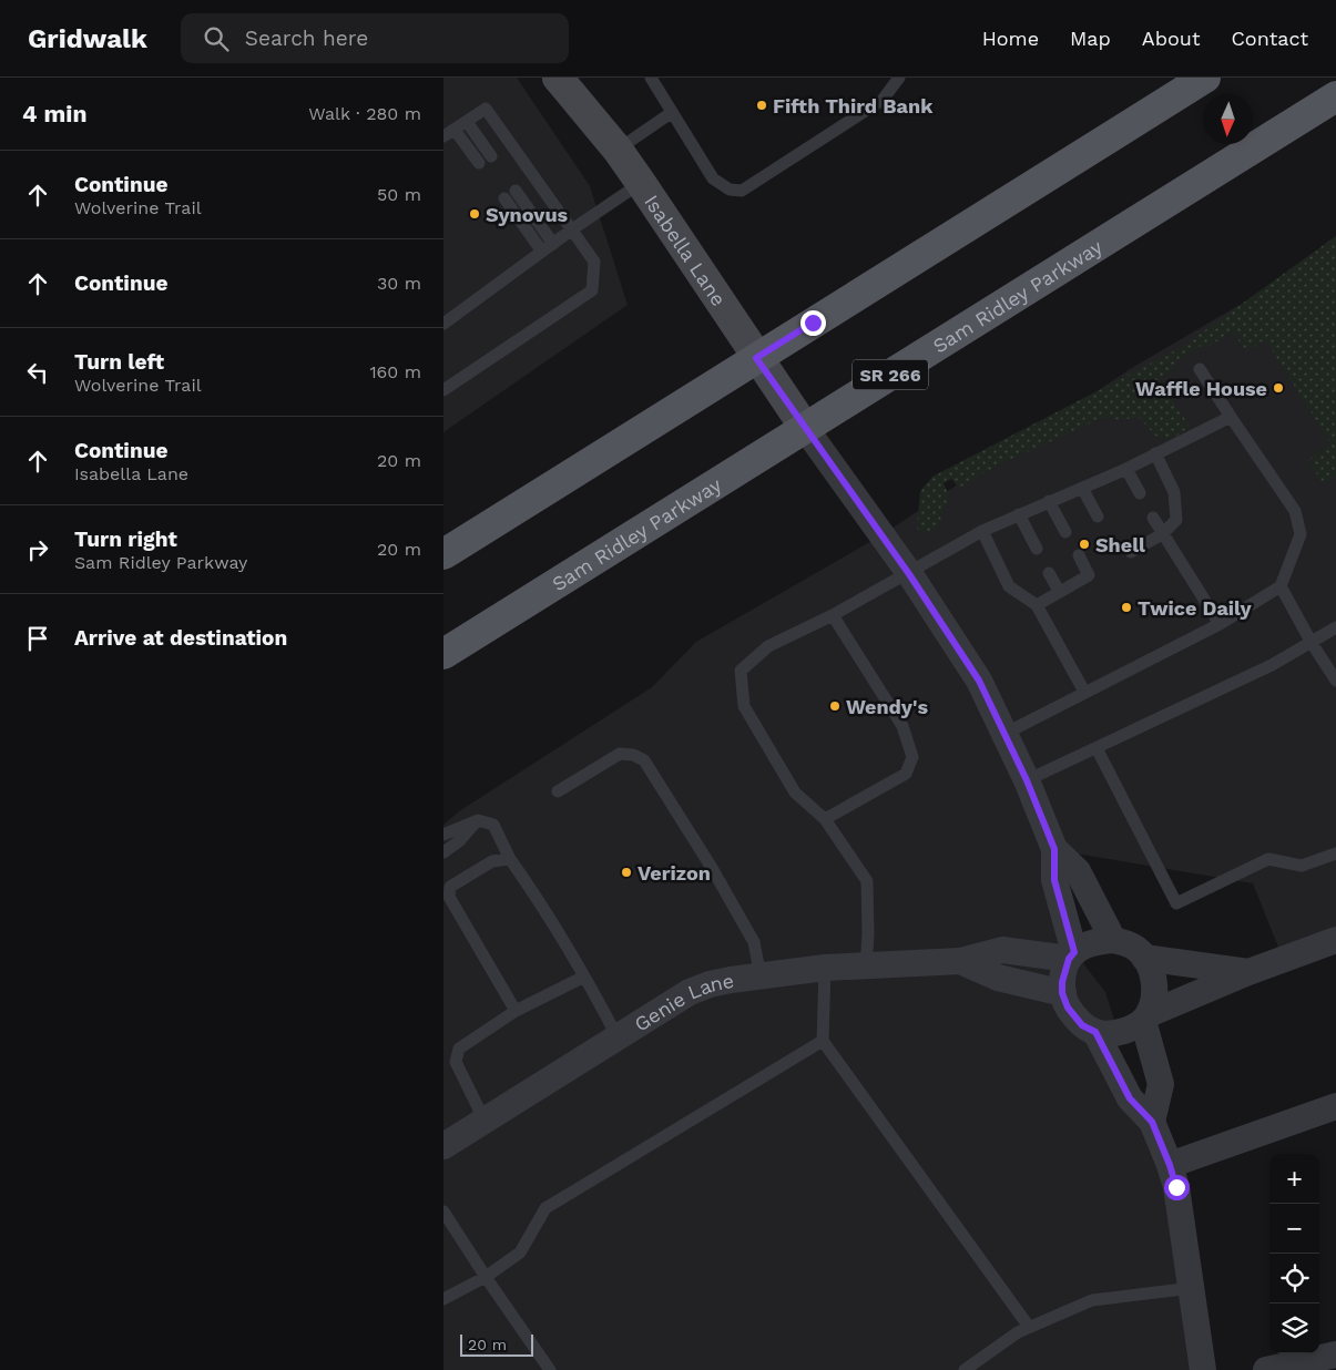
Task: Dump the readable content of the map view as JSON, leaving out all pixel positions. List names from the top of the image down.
{
  "streets": {
    "main road": ["Sam Ridley Parkway", "SR 266"],
    "street": ["Isabella Lane", "Genie Lane"]
  },
  "crossings": [
    ["Isabella Lane", "Sam Ridley Parkway"]
  ],
  "places": [
    "Fifth Third Bank",
    "Synovus",
    "Waffle House",
    "Shell",
    "Twice Daily",
    "Wendy's",
    "Verizon"
  ],
  "scale_bar": "20 m",
  "north": "bottom",
  "page": {
    "header": "Gridwalk",
    "search": "Search here",
    "nav": [
      "Home",
      "Map",
      "About",
      "Contact"
    ],
    "heading": ["4 min", "Walk · 280 m"],
    "list": [
      ["Continue", "Wolverine Trail", "50 m"],
      ["Continue", "30 m"],
      ["Turn left", "Wolverine Trail", "160 m"],
      ["Continue", "Isabella Lane", "20 m"],
      ["Turn right", "Sam Ridley Parkway", "20 m"],
      "Arrive at destination"
    ],
    "map_buttons": ["+", "−"],
    "scale": "20 m"
  }
}
